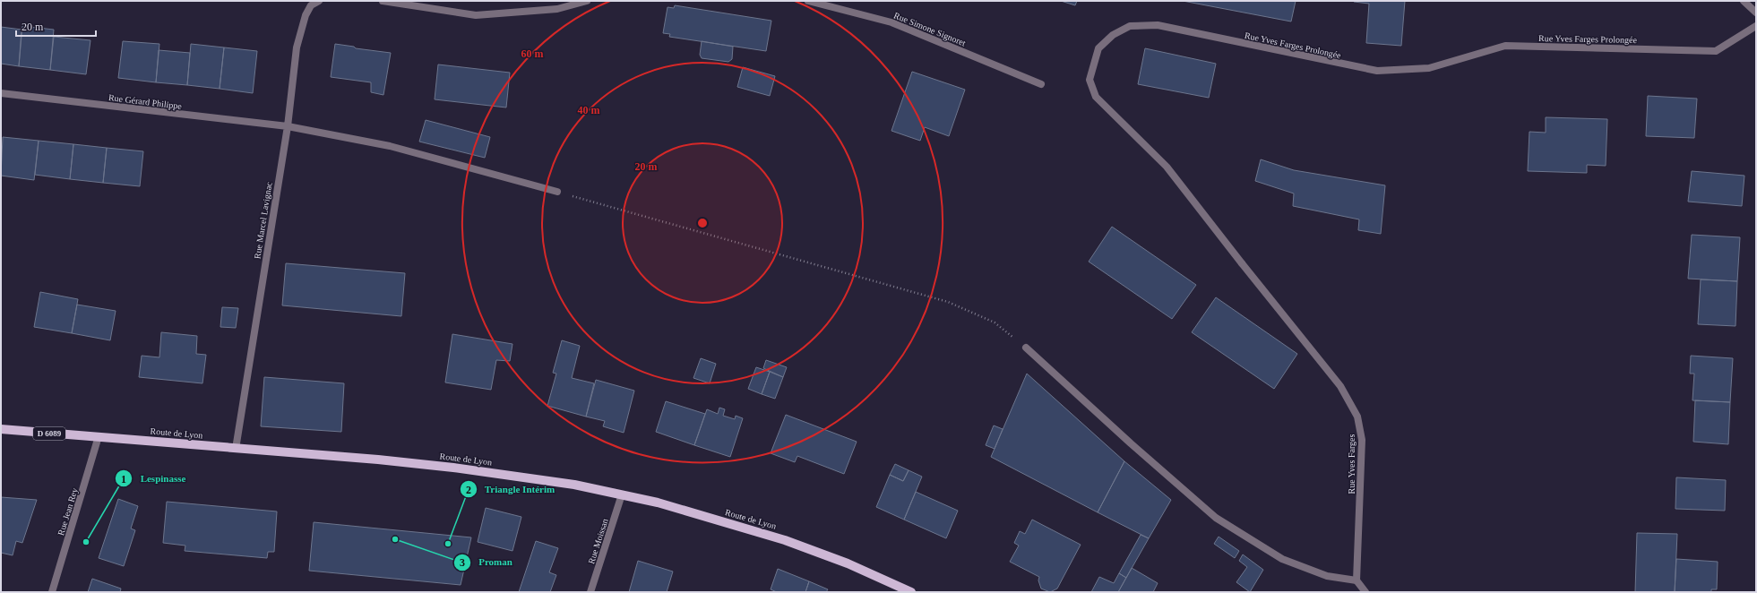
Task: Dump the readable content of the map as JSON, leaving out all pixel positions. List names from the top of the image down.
{
  "streets": {
    "main road": ["Route de Lyon", "D 6089"],
    "street": [
      "Rue Simone Signoret",
      "Rue Yves Farges Prolongée",
      "Rue Gérard Philippe",
      "Rue Marcel Lavignac",
      "Rue Yves Farges",
      "Rue Jean Rey",
      "Rue Moissan"
    ]
  },
  "crossings": [
    ["Rue Yves Farges Prolongée", "Rue Yves Farges"],
    ["Rue Gérard Philippe", "Rue Marcel Lavignac"],
    ["Rue Marcel Lavignac", "Route de Lyon"],
    ["Route de Lyon", "Rue Jean Rey"],
    ["Route de Lyon", "Rue Moissan"]
  ],
  "places": ["Proman", "Lespinasse", "Triangle Intérim"],
  "scale_bar": "20 m",
  "rings": ["60 m", "40 m", "20 m"]
}
